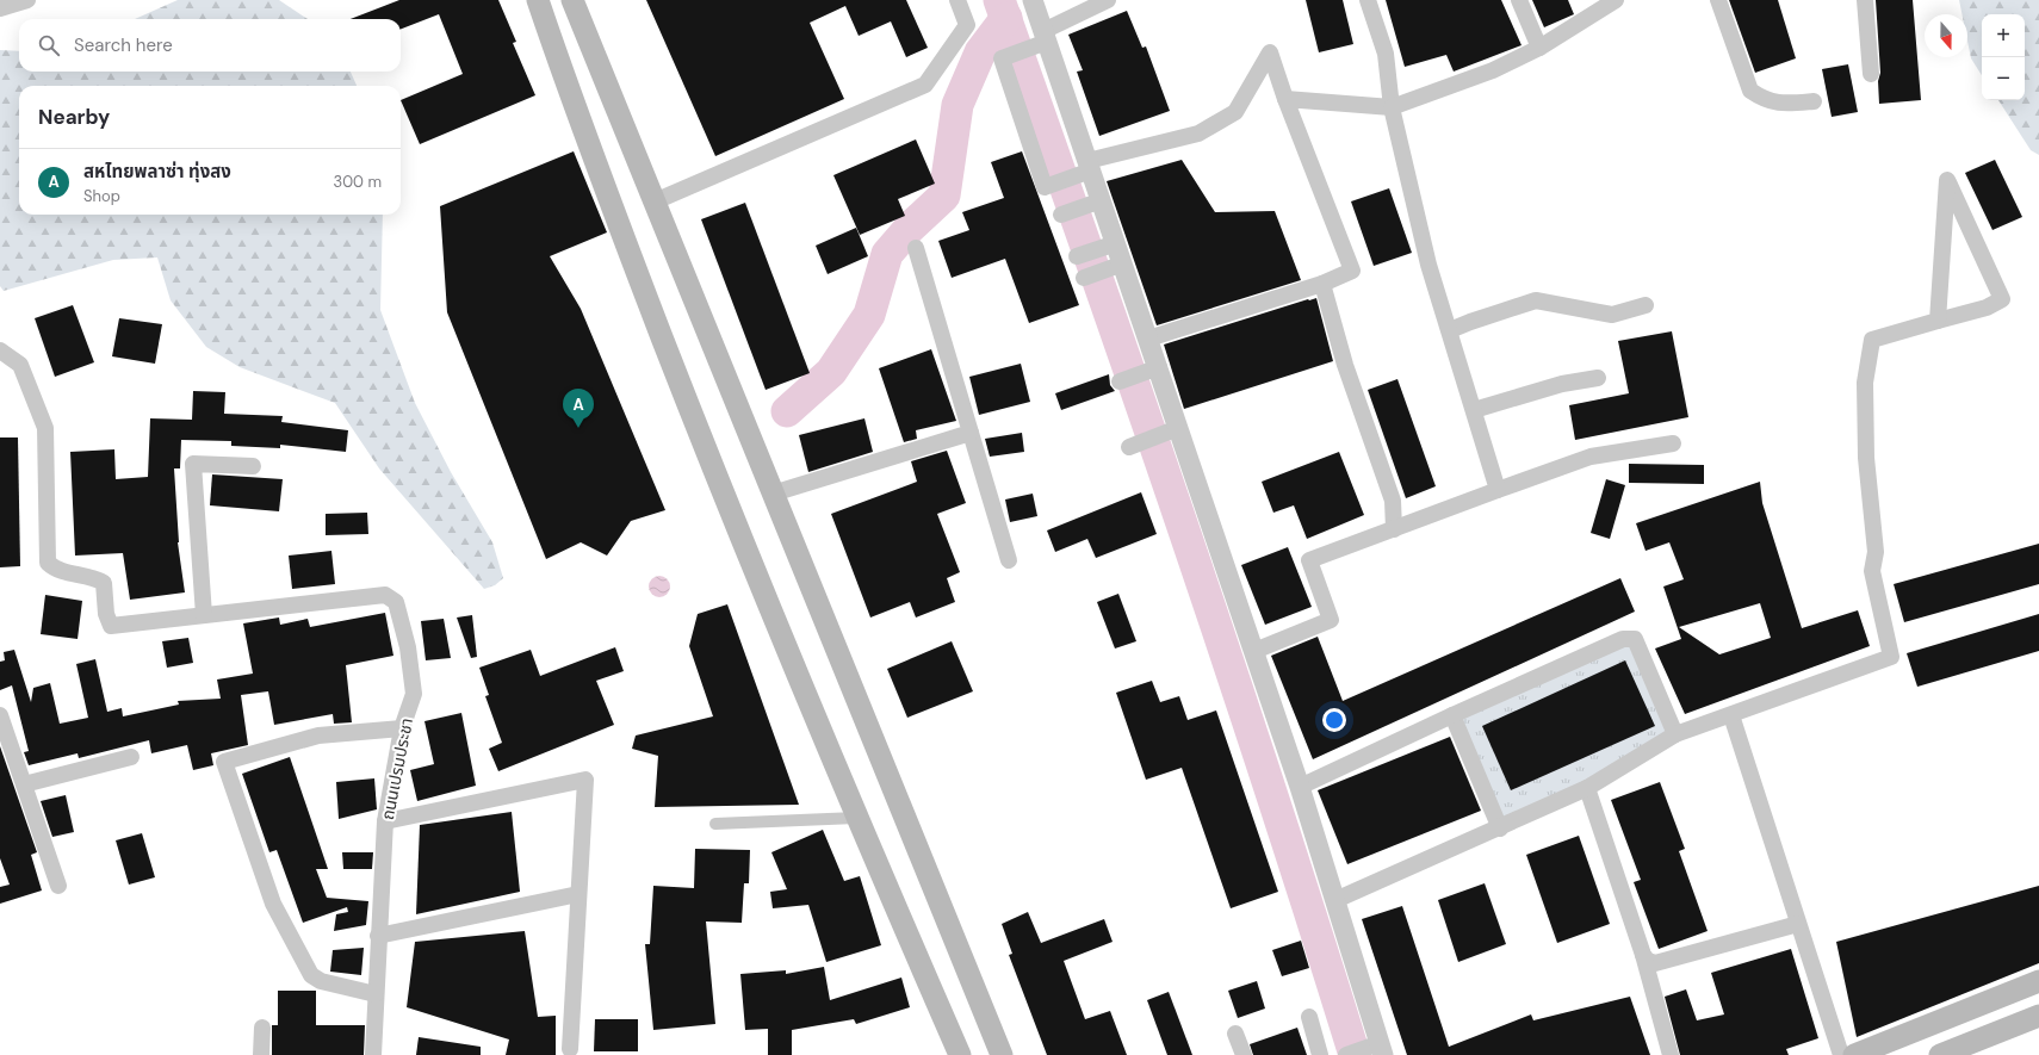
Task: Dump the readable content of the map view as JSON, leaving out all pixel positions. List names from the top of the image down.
{
  "streets": {
    "street": ["ถนนเปรมประชา"]
  },
  "north": "bottom",
  "page": {
    "map_buttons": ["+", "−"],
    "search": "Search here",
    "heading": "Nearby",
    "list": [
      {
        "mark": "A",
        "name": "สหไทยพลาซ่า ทุ่งสง",
        "note": "Shop",
        "value": "300 m"
      }
    ],
    "pins": "A"
  }
}
